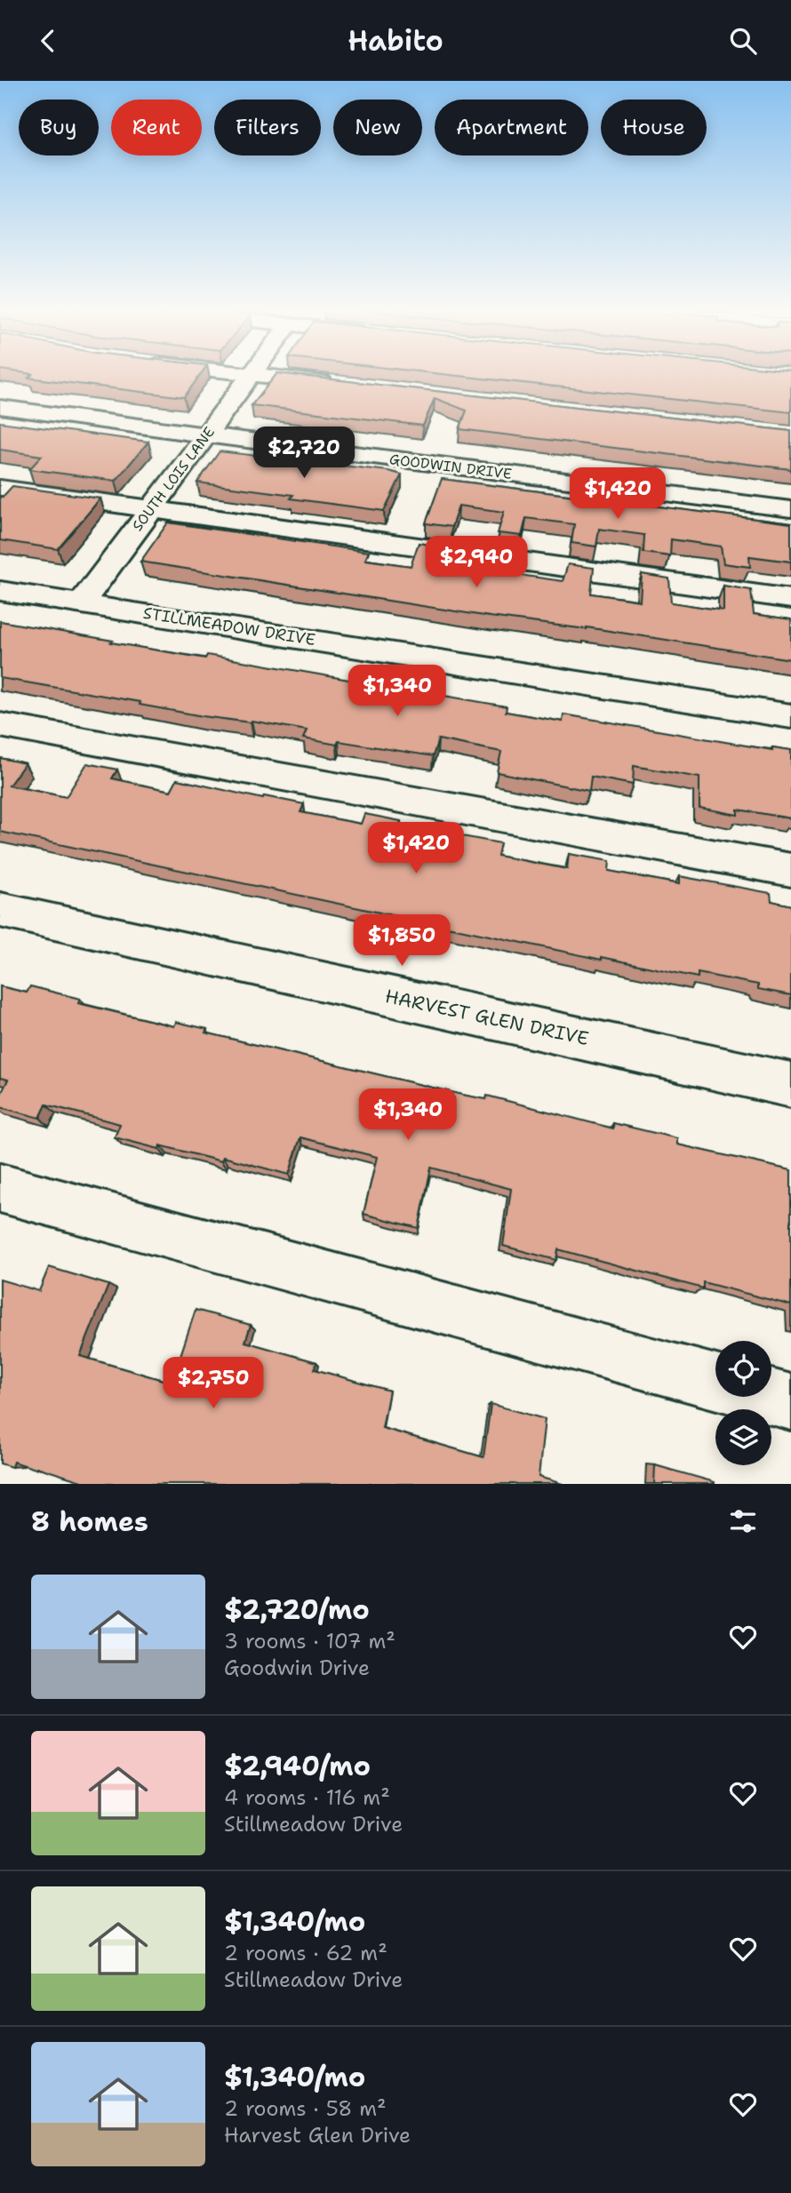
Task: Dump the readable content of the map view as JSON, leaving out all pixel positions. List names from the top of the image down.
{
  "streets": {
    "street": [
      "GOODWIN DRIVE",
      "SOUTH LOIS LANE",
      "STILLMEADOW DRIVE",
      "HARVEST GLEN DRIVE"
    ]
  },
  "crossings": [
    ["GOODWIN DRIVE", "SOUTH LOIS LANE"],
    ["SOUTH LOIS LANE", "STILLMEADOW DRIVE"]
  ],
  "page": {
    "header": "Habito",
    "chip": [
      "Buy",
      "Rent",
      "Filters",
      "New",
      "Apartment",
      "House"
    ],
    "price": [
      "$2,720",
      "$1,420",
      "$2,940",
      "$1,340",
      "$1,420",
      "$1,850",
      "$1,340",
      "$2,750"
    ],
    "heading": "8 homes",
    "list": [
      {
        "name": "$2,720/mo",
        "note": "3 rooms · 107 m² · Goodwin Drive"
      },
      {
        "name": "$2,940/mo",
        "note": "4 rooms · 116 m² · Stillmeadow Drive"
      },
      {
        "name": "$1,340/mo",
        "note": "2 rooms · 62 m² · Stillmeadow Drive"
      },
      {
        "name": "$1,340/mo",
        "note": "2 rooms · 58 m² · Harvest Glen Drive"
      }
    ]
  }
}
